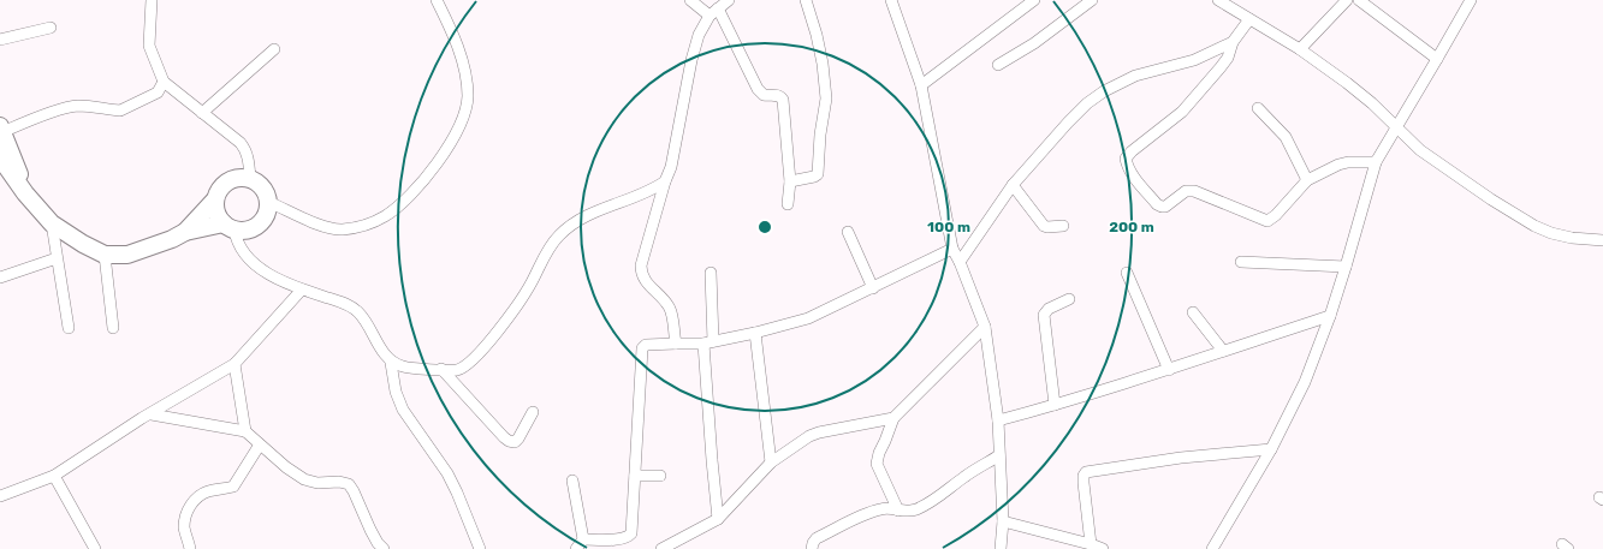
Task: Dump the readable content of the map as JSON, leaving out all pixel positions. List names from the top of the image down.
{
  "rings": ["100 m", "200 m"]
}
